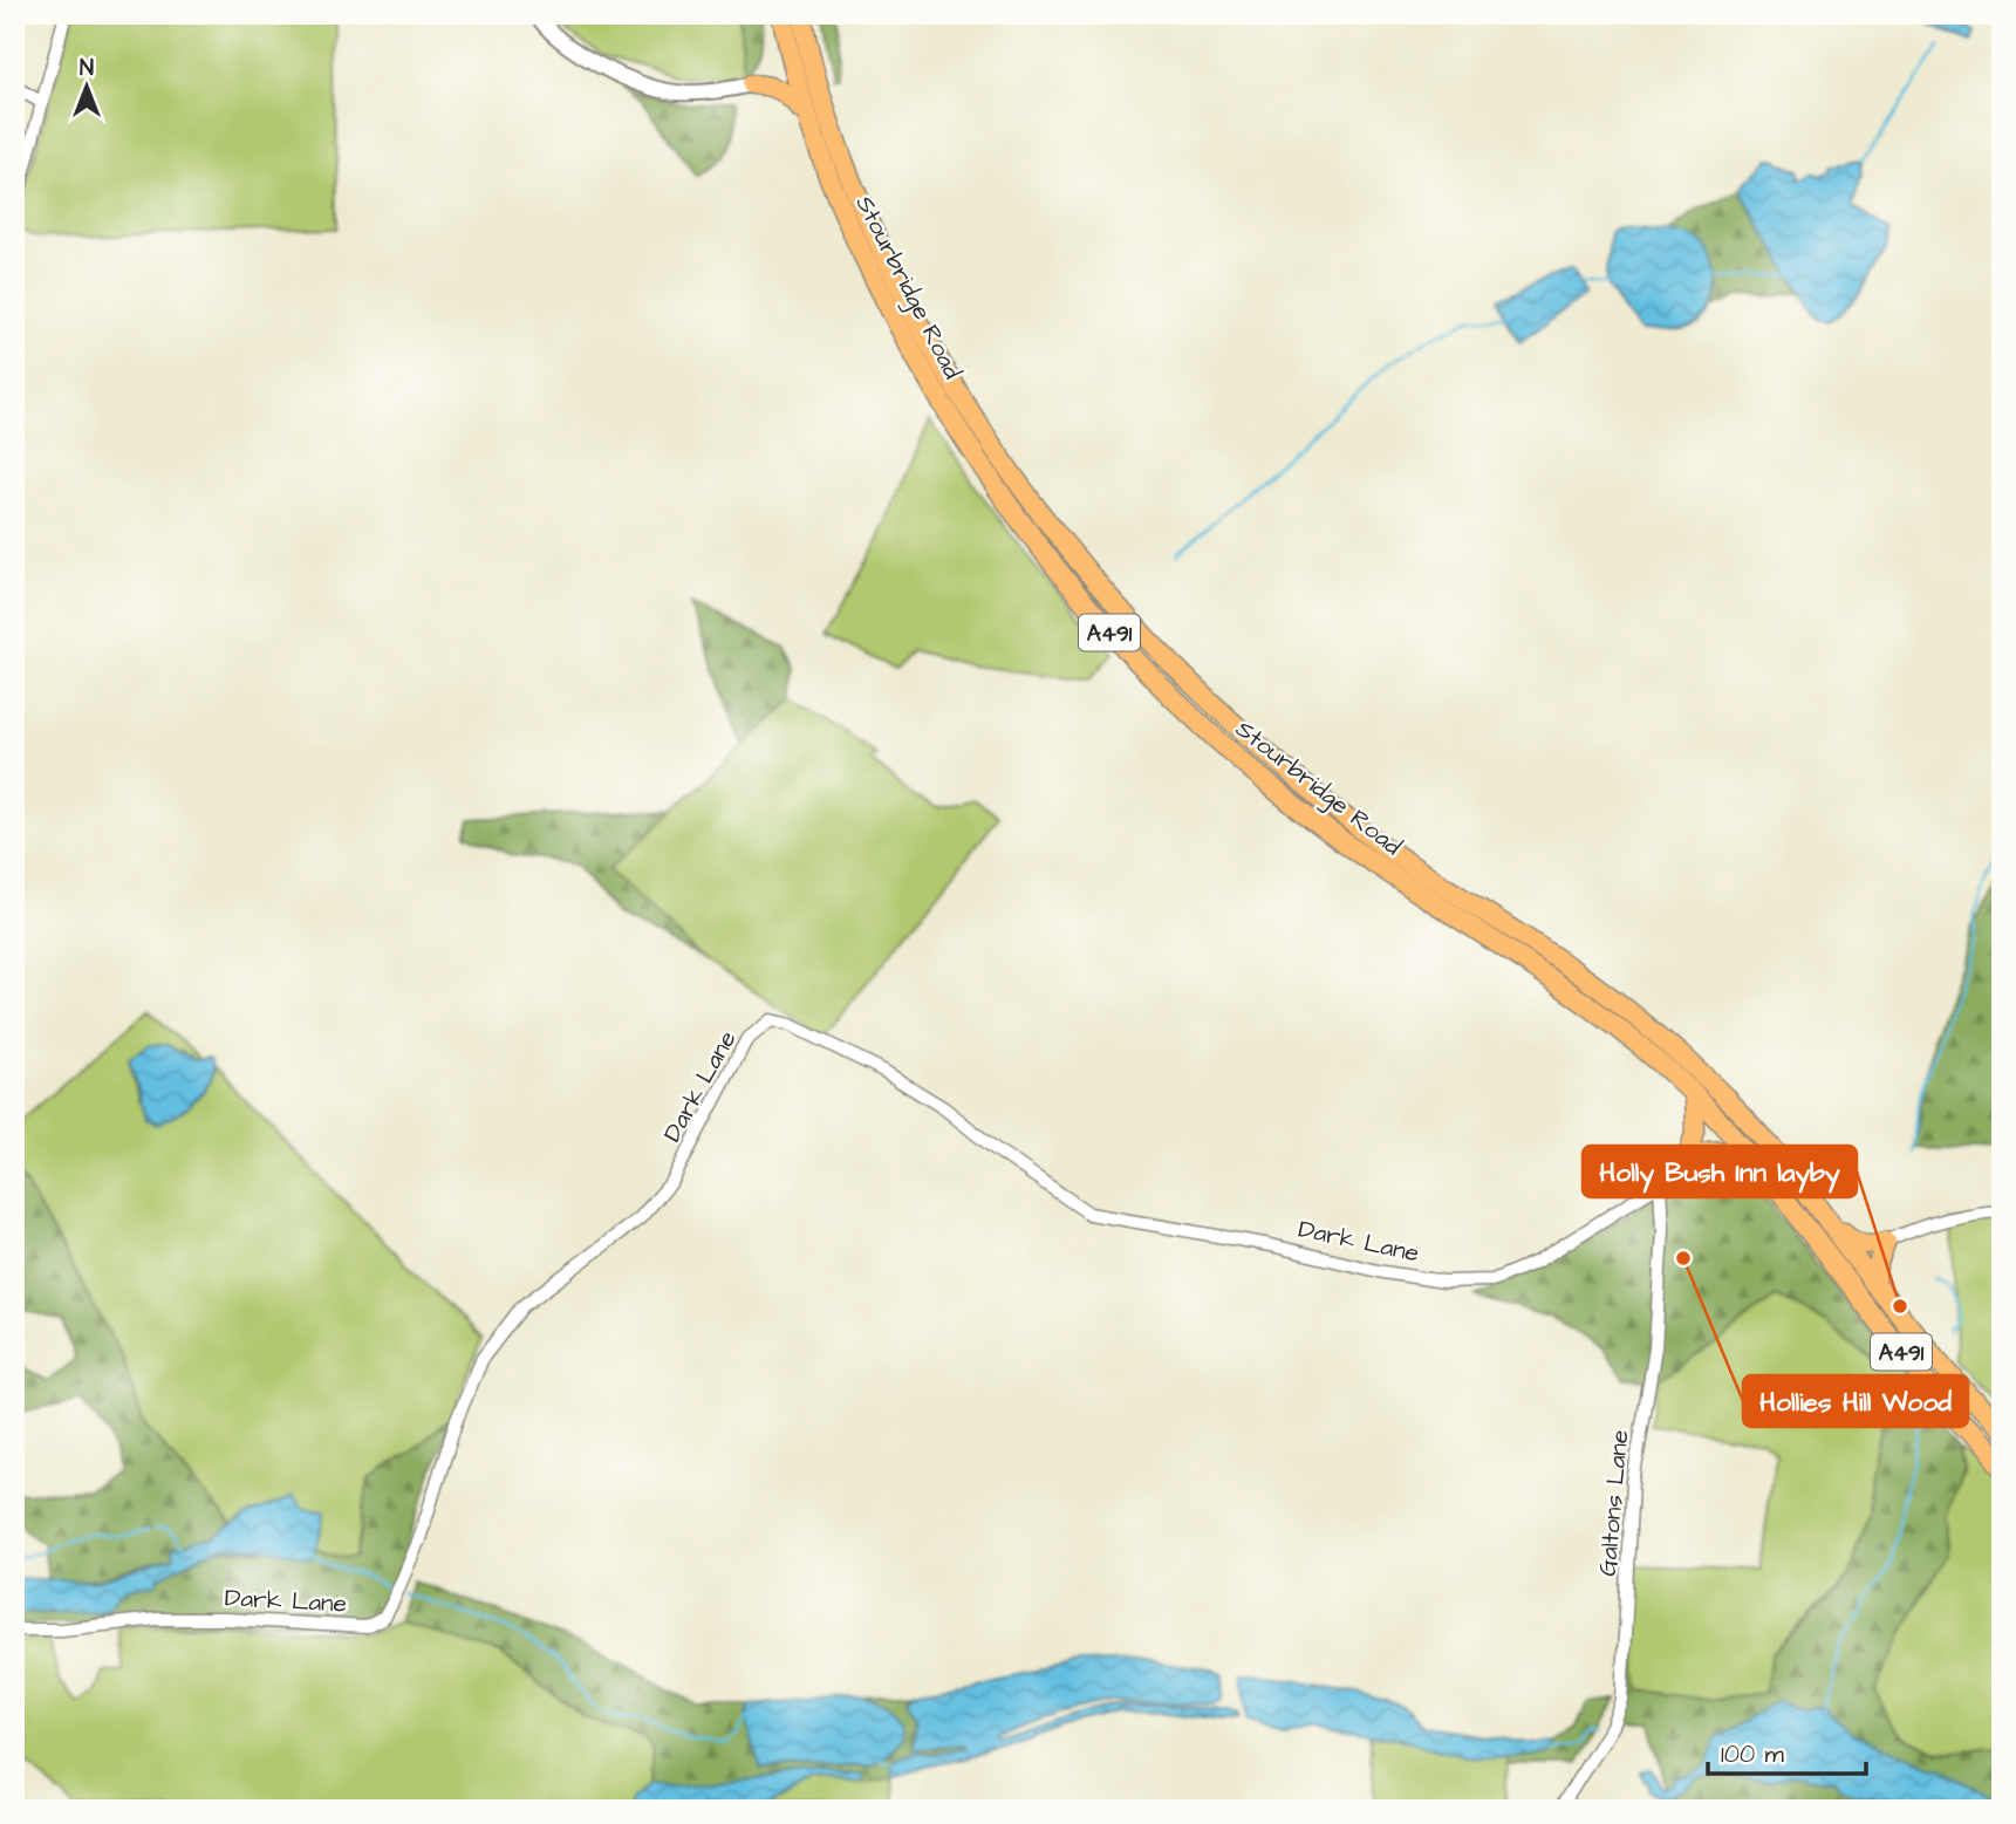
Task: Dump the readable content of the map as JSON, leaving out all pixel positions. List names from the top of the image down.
{
  "streets": {
    "highway": ["Stourbridge Road", "A491"],
    "street": ["Dark Lane", "Galtons Lane"]
  },
  "crossings": [
    ["Dark Lane", "Galtons Lane"]
  ],
  "places": ["Hollies Hill Wood", "Holly Bush Inn layby"],
  "scale_bar": "100 m",
  "north": "top"
}
